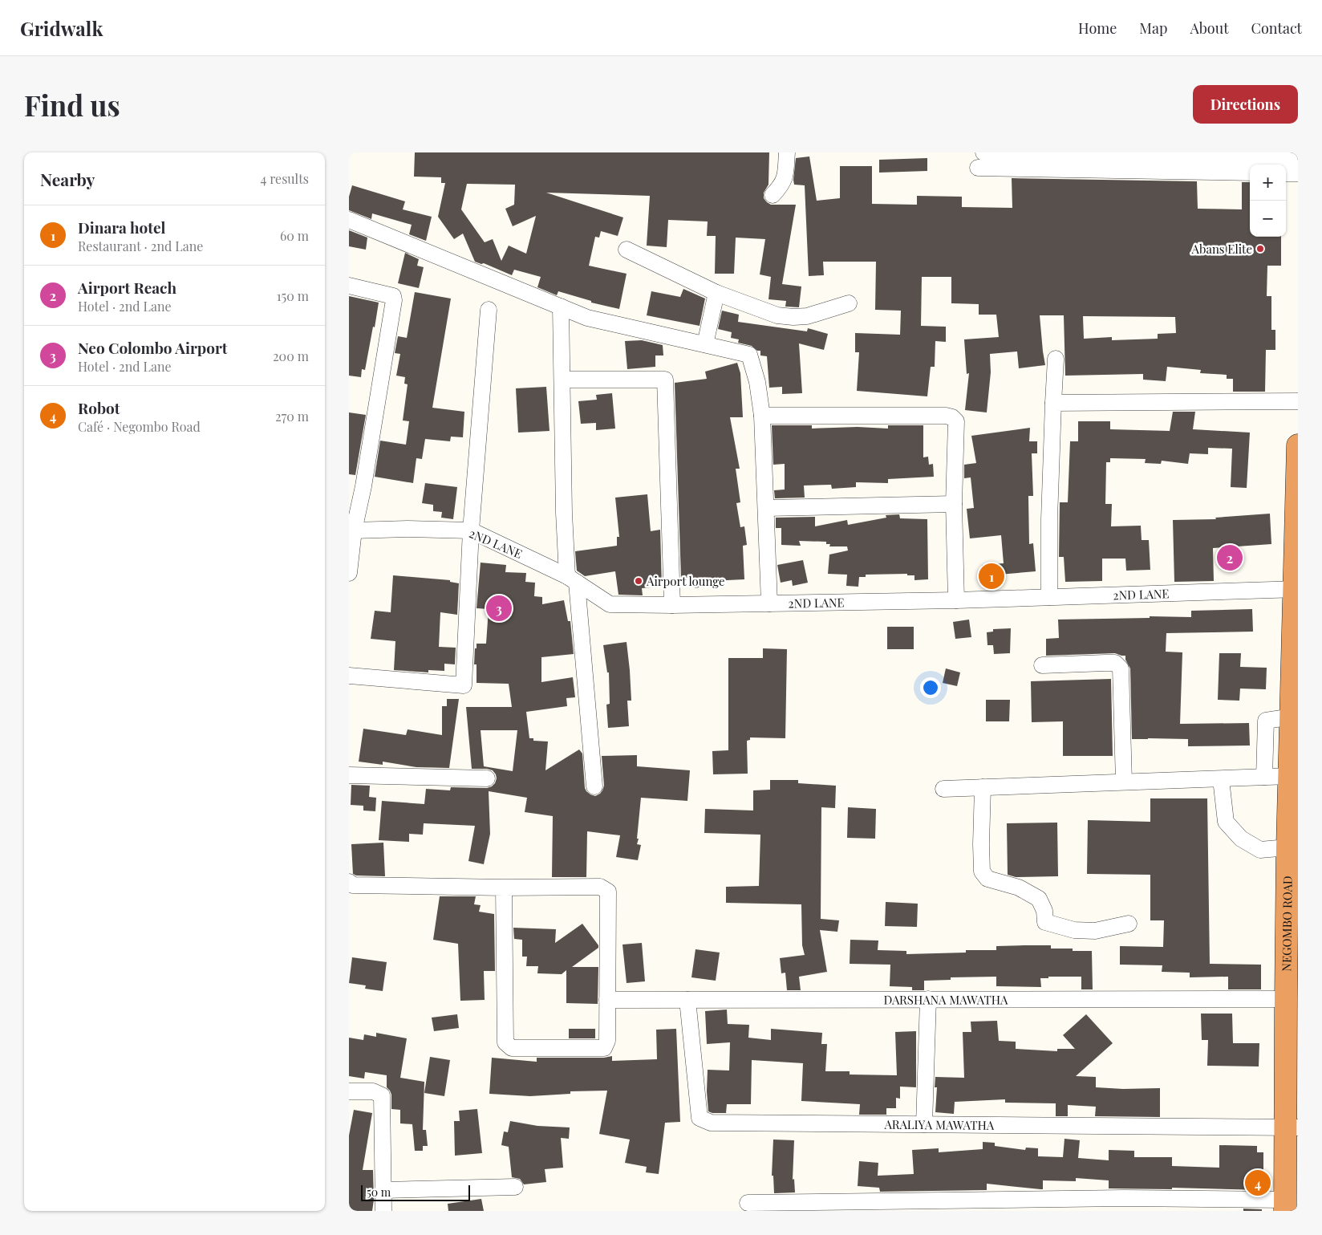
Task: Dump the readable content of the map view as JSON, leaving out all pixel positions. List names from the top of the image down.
{
  "streets": {
    "highway": ["NEGOMBO ROAD"],
    "street": ["2ND LANE", "DARSHANA MAWATHA", "ARALIYA MAWATHA"]
  },
  "crossings": [
    ["2ND LANE", "NEGOMBO ROAD"],
    ["NEGOMBO ROAD", "DARSHANA MAWATHA"],
    ["NEGOMBO ROAD", "ARALIYA MAWATHA"],
    ["DARSHANA MAWATHA", "ARALIYA MAWATHA"]
  ],
  "places": ["Abans Elite", "Airport lounge"],
  "scale_bar": "50 m",
  "page": {
    "header": "Gridwalk",
    "nav": [
      "Home",
      "Map",
      "About",
      "Contact"
    ],
    "buttons": "Directions",
    "title": "Find us",
    "heading": ["Nearby", "4 results"],
    "map_buttons": ["+", "−"],
    "list": [
      {
        "mark": "1",
        "name": "Dinara hotel",
        "note": "Restaurant · 2nd Lane",
        "value": "60 m"
      },
      {
        "mark": "2",
        "name": "Airport Reach",
        "note": "Hotel · 2nd Lane",
        "value": "150 m"
      },
      {
        "mark": "3",
        "name": "Neo Colombo Airport",
        "note": "Hotel · 2nd Lane",
        "value": "200 m"
      },
      {
        "mark": "4",
        "name": "Robot",
        "note": "Café · Negombo Road",
        "value": "270 m"
      }
    ],
    "pins": [
      "2",
      "1",
      "3",
      "4"
    ],
    "scale": "50 m"
  }
}
